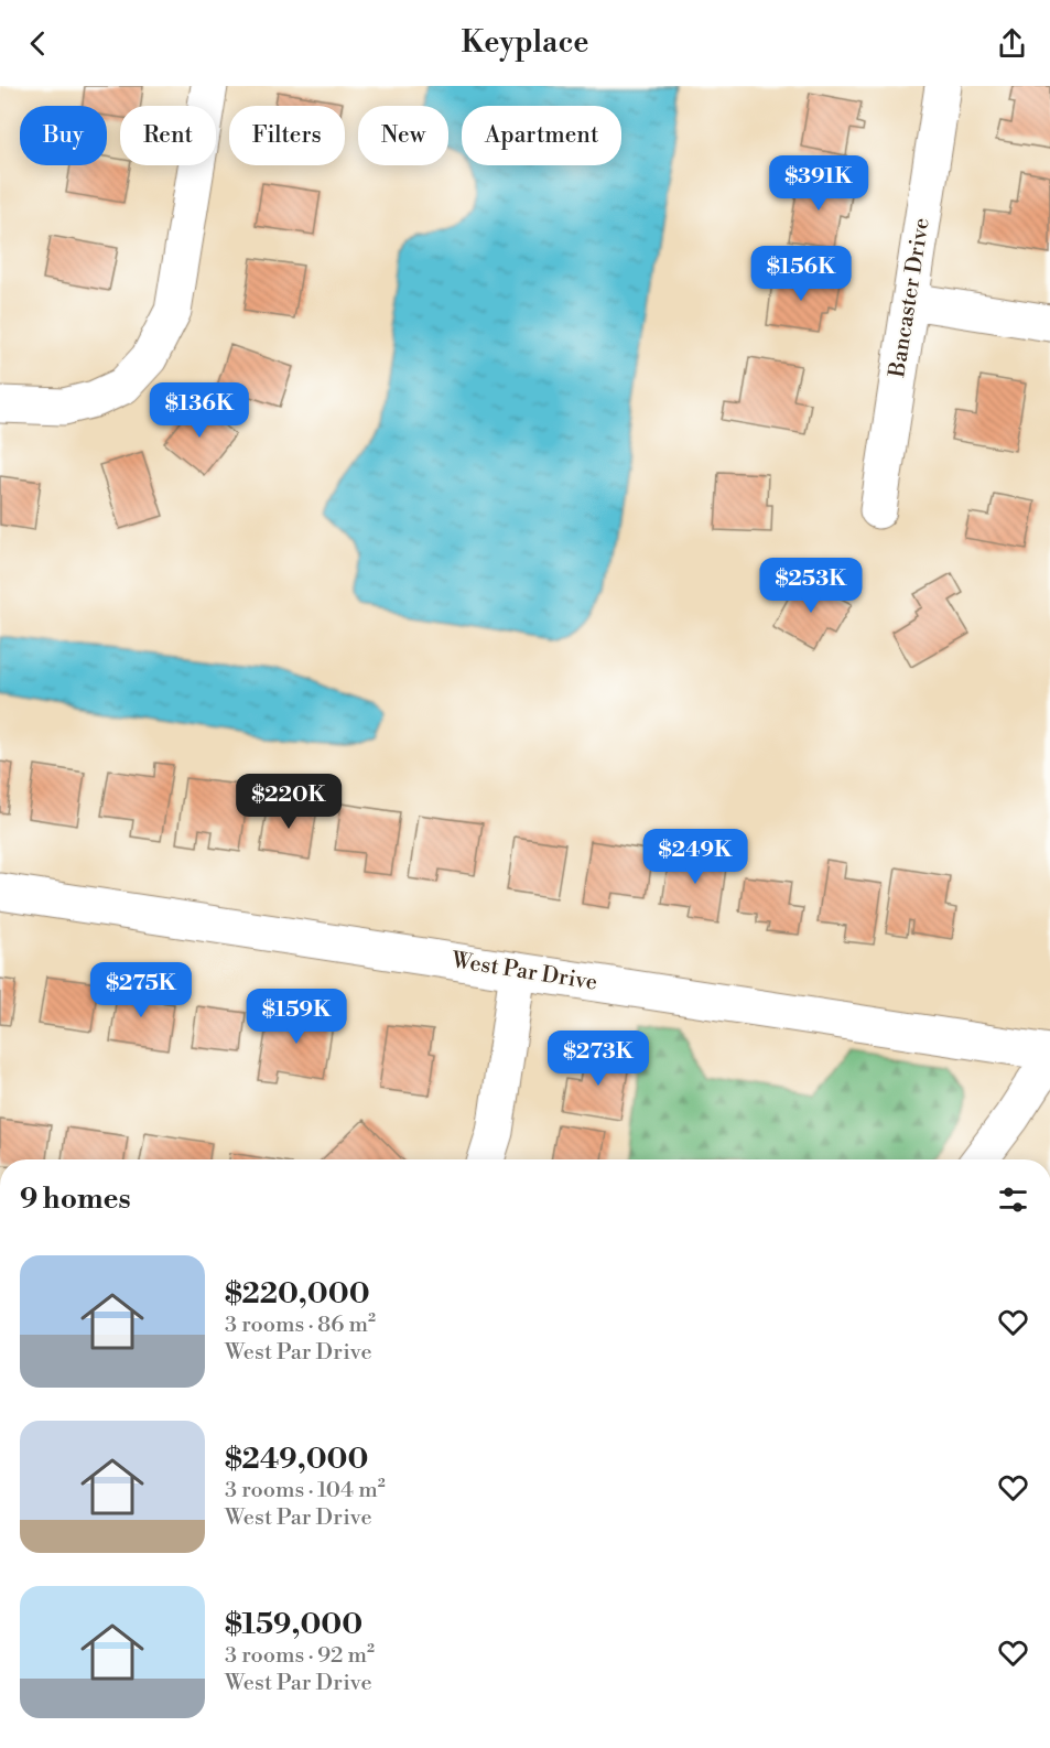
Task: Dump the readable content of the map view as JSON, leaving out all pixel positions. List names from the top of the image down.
{
  "streets": {
    "street": ["Bancaster Drive", "West Par Drive"]
  },
  "page": {
    "header": "Keyplace",
    "chip": [
      "Buy",
      "Rent",
      "Filters",
      "New",
      "Apartment"
    ],
    "price": [
      "$391K",
      "$156K",
      "$136K",
      "$253K",
      "$220K",
      "$249K",
      "$275K",
      "$159K",
      "$273K"
    ],
    "heading": "9 homes",
    "list": [
      {
        "name": "$220,000",
        "note": "3 rooms · 86 m² · West Par Drive"
      },
      {
        "name": "$249,000",
        "note": "3 rooms · 104 m² · West Par Drive"
      },
      {
        "name": "$159,000",
        "note": "3 rooms · 92 m² · West Par Drive"
      }
    ]
  }
}
